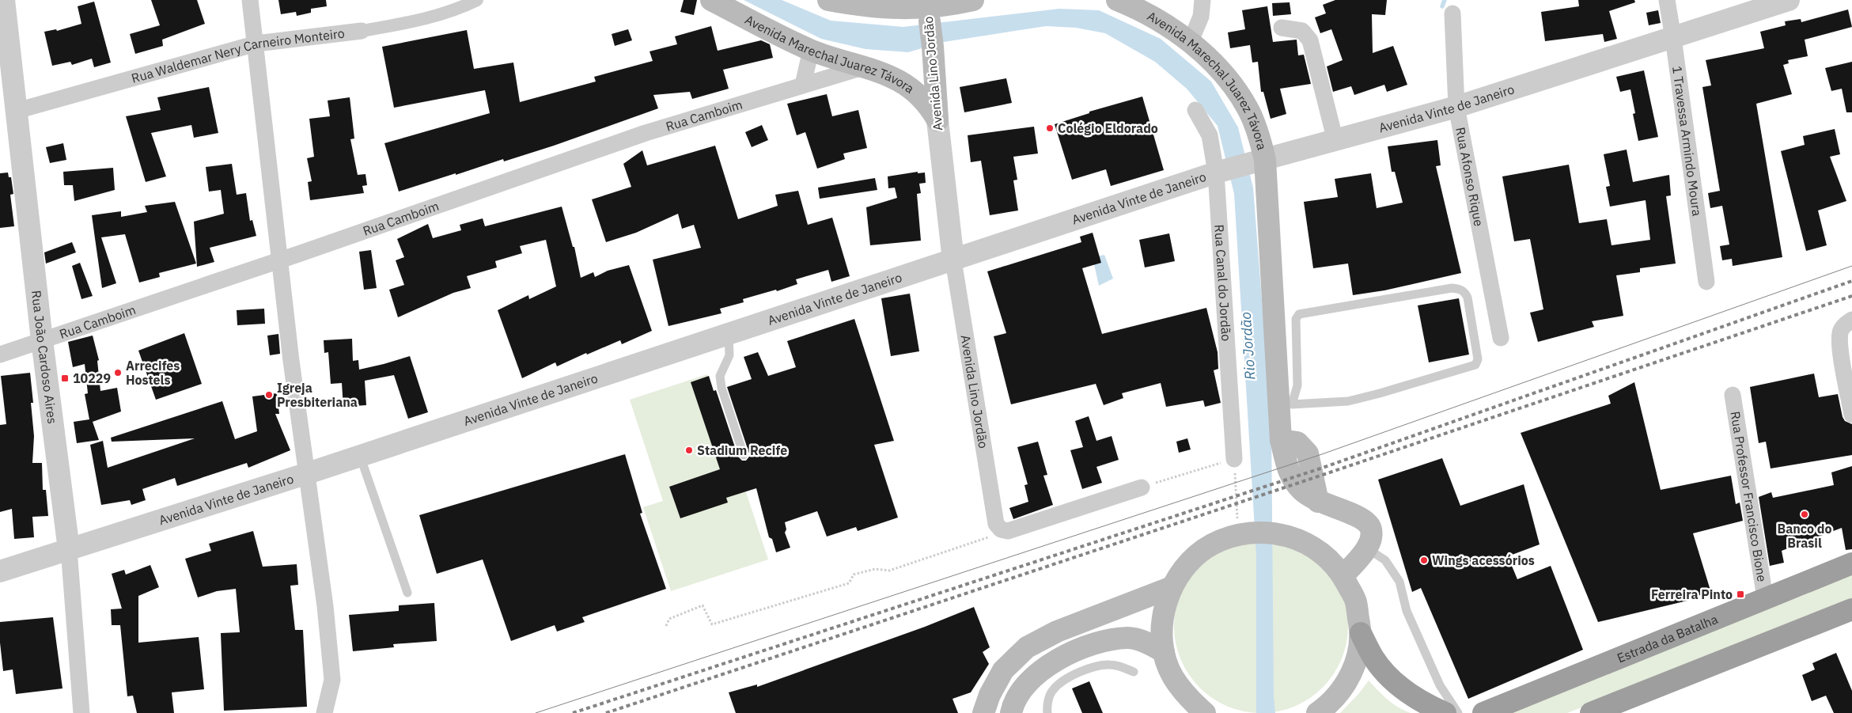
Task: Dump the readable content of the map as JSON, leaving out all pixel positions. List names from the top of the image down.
{
  "streets": {
    "highway": ["Estrada da Batalha"],
    "main road": ["Avenida Marechal Juarez Távora", "Avenida Lino Jordão"],
    "street": [
      "Rua Waldemar Nery Carneiro Monteiro",
      "Avenida Vinte de Janeiro",
      "Rua Camboim",
      "1 Travessa Armindo Moura",
      "Rua Afonso Rique",
      "Rua Canal do Jordão",
      "Rua João Cardoso Aires",
      "Rua Professor Francisco Bione"
    ]
  },
  "crossings": [
    ["Avenida Marechal Juarez Távora", "Avenida Lino Jordão"],
    ["Avenida Marechal Juarez Távora", "Avenida Vinte de Janeiro"],
    ["Avenida Marechal Juarez Távora", "Rua Camboim"],
    ["Rua Waldemar Nery Carneiro Monteiro", "Rua João Cardoso Aires"],
    ["Avenida Lino Jordão", "Avenida Vinte de Janeiro"],
    ["Avenida Vinte de Janeiro", "1 Travessa Armindo Moura"],
    ["Avenida Vinte de Janeiro", "Rua Afonso Rique"],
    ["Avenida Vinte de Janeiro", "Rua Canal do Jordão"],
    ["Avenida Vinte de Janeiro", "Rua João Cardoso Aires"],
    ["Rua Camboim", "Rua João Cardoso Aires"],
    ["Rua Professor Francisco Bione", "Estrada da Batalha"]
  ],
  "water": ["Rio Jordão"],
  "places": {
    "other": [
      "Colégio Eldorado",
      "Arrecifes Hostels",
      "Igreja Presbiteriana",
      "Stadium Recife",
      "Banco do Brasil",
      "Wings acessórios"
    ],
    "transit": ["10229", "Ferreira Pinto"]
  }
}
